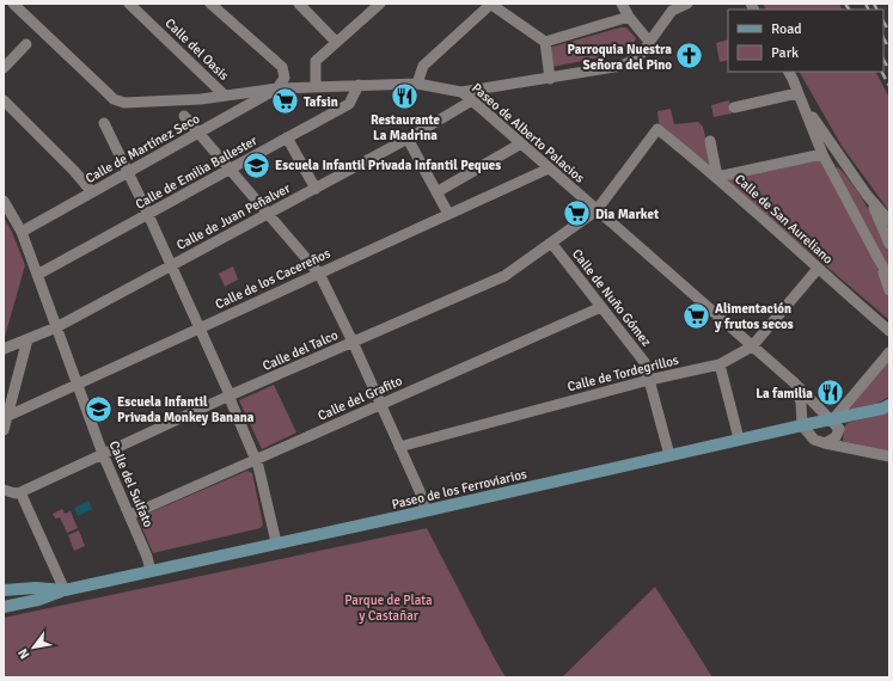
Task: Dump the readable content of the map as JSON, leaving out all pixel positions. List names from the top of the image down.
{
  "streets": {
    "main road": ["Paseo de los Ferroviarios"],
    "street": [
      "Calle del Oasis",
      "Paseo de Alberto Palacios",
      "Calle de Martínez Seco",
      "Calle de Emilia Ballester",
      "Calle de Juan Peñalver",
      "Calle de San Aureliano",
      "Calle de los Cacereños",
      "Calle de Nuño Gómez",
      "Calle del Talco",
      "Calle de Tordegrillos",
      "Calle del Grafito",
      "Calle del Sulfato"
    ]
  },
  "crossings": [
    ["Calle del Oasis", "Paseo de Alberto Palacios"],
    ["Paseo de Alberto Palacios", "Calle de Martínez Seco"],
    ["Paseo de Alberto Palacios", "Calle de Emilia Ballester"],
    ["Paseo de Alberto Palacios", "Calle de Juan Peñalver"],
    ["Paseo de Alberto Palacios", "Calle de los Cacereños"],
    ["Paseo de Alberto Palacios", "Calle del Talco"],
    ["Paseo de Alberto Palacios", "Calle de Tordegrillos"],
    ["Paseo de Alberto Palacios", "Paseo de los Ferroviarios"],
    ["Calle de Martínez Seco", "Calle del Sulfato"],
    ["Calle de Emilia Ballester", "Calle del Sulfato"],
    ["Calle de Juan Peñalver", "Calle del Sulfato"],
    ["Calle de San Aureliano", "Calle del Talco"],
    ["Calle de San Aureliano", "Calle de Tordegrillos"],
    ["Calle de los Cacereños", "Calle del Sulfato"],
    ["Calle de Nuño Gómez", "Calle del Talco"],
    ["Calle de Nuño Gómez", "Calle de Tordegrillos"],
    ["Calle de Nuño Gómez", "Calle del Grafito"],
    ["Calle de Nuño Gómez", "Paseo de los Ferroviarios"],
    ["Calle del Talco", "Calle del Sulfato"],
    ["Calle del Grafito", "Calle del Sulfato"],
    ["Calle del Sulfato", "Paseo de los Ferroviarios"]
  ],
  "parks": ["Parque de Plata y Castañar"],
  "places": {
    "church": ["Parroquia Nuestra Señora del Pino"],
    "restaurant": ["Restaurante La Madrina", "La familia"],
    "supermarket": ["Tafsin", "Dia Market", "Alimentación y frutos secos"],
    "school or university": ["Escuela Infantil Privada Infantil Peques", "Escuela Infantil Privada Monkey Banana"]
  },
  "legend": ["Road", "Park"],
  "north": "bottom left"
}
